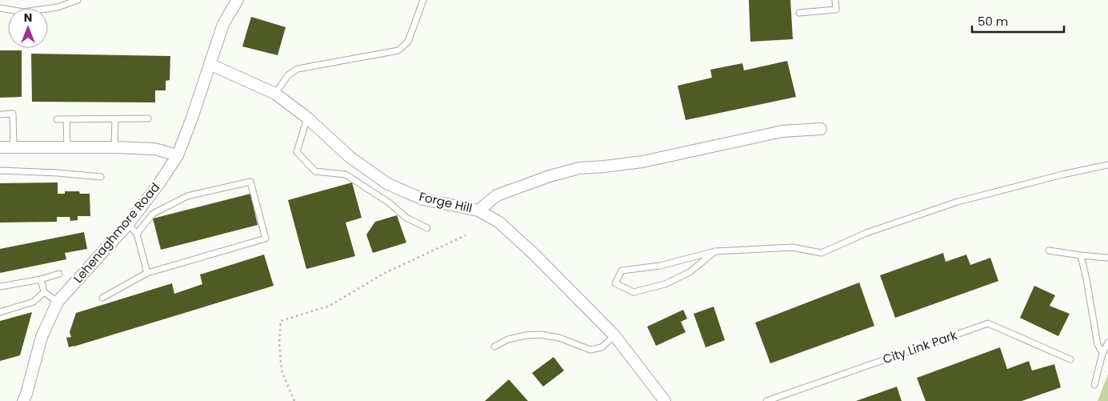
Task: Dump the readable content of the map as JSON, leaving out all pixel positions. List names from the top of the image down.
{
  "streets": {
    "street": ["Forge Hill", "Lehenaghmore Road"],
    "lane": ["City Link Park"]
  },
  "crossings": [
    ["Forge Hill", "Lehenaghmore Road"]
  ],
  "scale_bar": "50 m",
  "north": "top"
}
